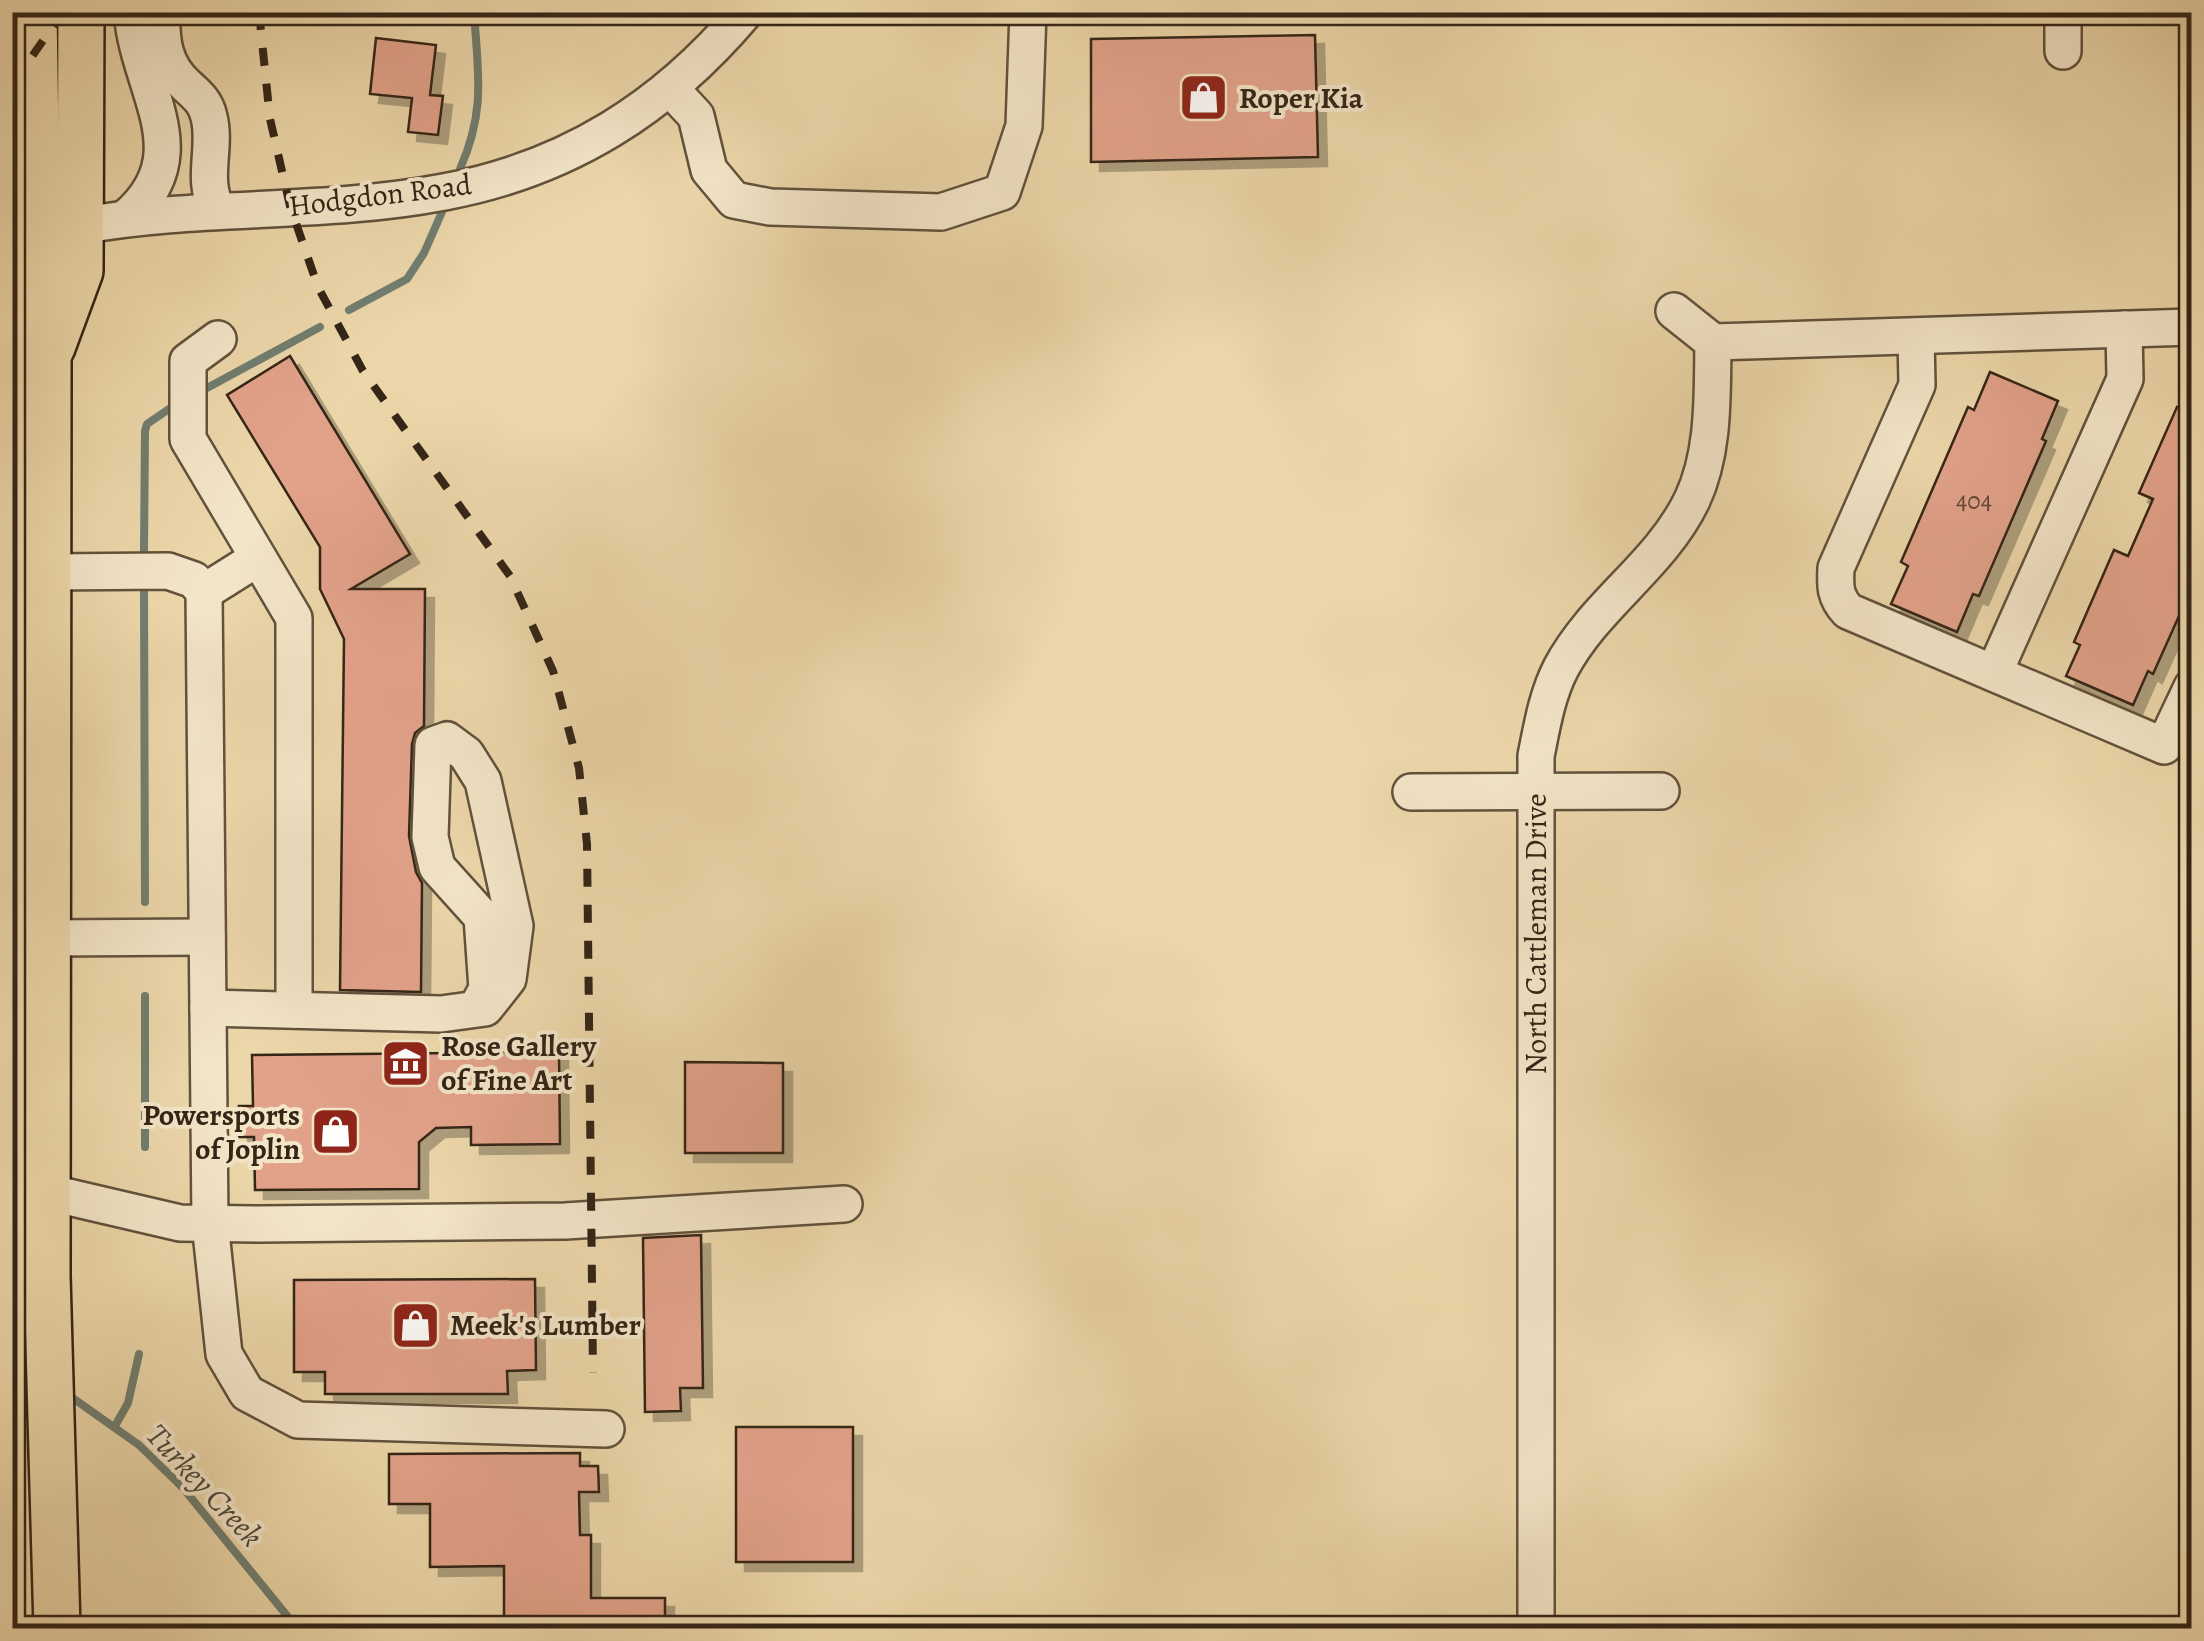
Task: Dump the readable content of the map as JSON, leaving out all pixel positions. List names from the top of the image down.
{
  "streets": {
    "street": ["Hodgdon Road", "North Cattleman Drive"]
  },
  "water": ["Turkey Creek"],
  "places": {
    "shop": ["Roper Kia", "Powersports of Joplin", "Meek's Lumber"],
    "museum": ["Rose Gallery of Fine Art"]
  },
  "house_numbers": ["404"]
}
